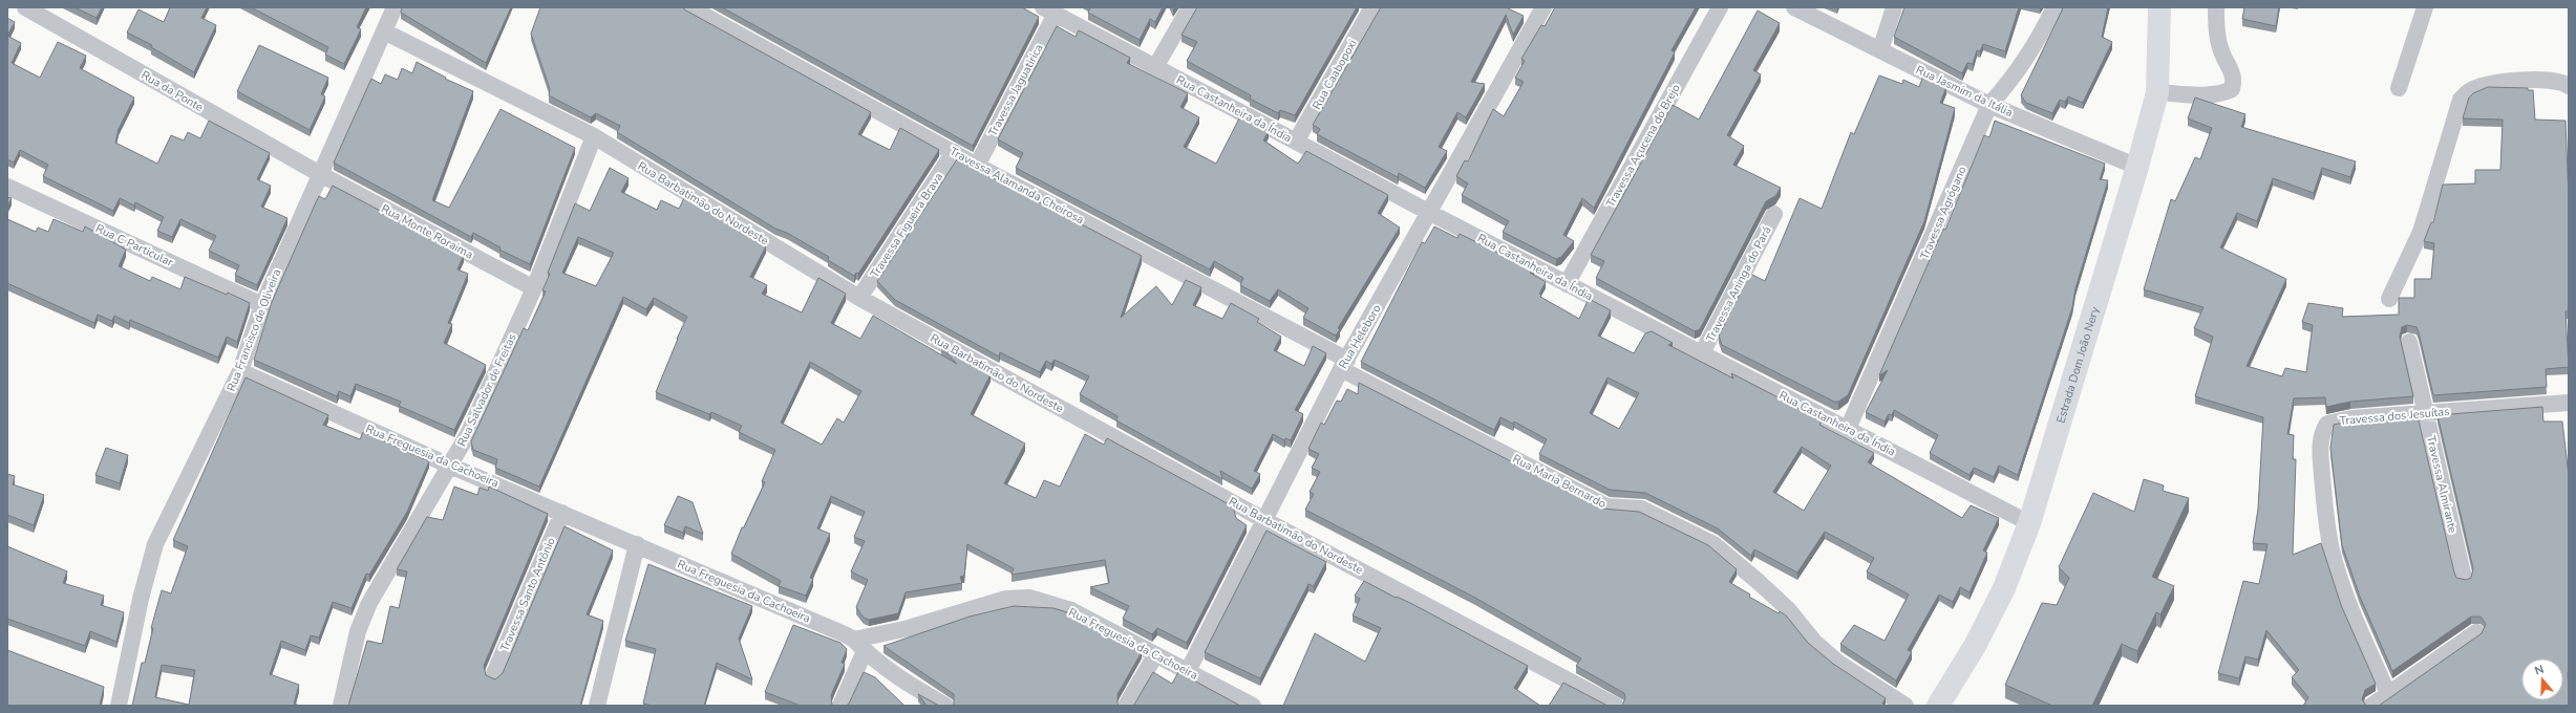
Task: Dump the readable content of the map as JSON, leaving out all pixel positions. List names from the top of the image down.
{
  "streets": {
    "main road": ["Estrada Dom João Nery"],
    "street": [
      "Rua Caabopoxi",
      "Travessa Jaguatirica",
      "Rua da Ponte",
      "Rua Jasmim da Itália",
      "Rua Castanheira da Índia",
      "Travessa Açucena do Brejo",
      "Travessa Alamanda Cheirosa",
      "Rua Barbatimão do Nordeste",
      "Travessa Agrógano",
      "Travessa Figueira Brava",
      "Rua Monte Roraima",
      "Rua C Particular",
      "Travessa Aninga do Pará",
      "Rua Francisco de Oliveira",
      "Rua Heleboro",
      "Rua Salvador de Freitas",
      "Travessa dos Jesuítas",
      "Rua Freguesia da Cachoeira",
      "Rua Maria Bernardo",
      "Travessa Almirante",
      "Travessa Santo Antônio"
    ]
  },
  "crossings": [
    ["Rua Caabopoxi", "Rua Castanheira da Índia"],
    ["Travessa Jaguatirica", "Rua Castanheira da Índia"],
    ["Travessa Jaguatirica", "Travessa Alamanda Cheirosa"],
    ["Rua da Ponte", "Rua Monte Roraima"],
    ["Rua da Ponte", "Rua Francisco de Oliveira"],
    ["Rua Jasmim da Itália", "Travessa Agrógano"],
    ["Rua Jasmim da Itália", "Estrada Dom João Nery"],
    ["Rua Castanheira da Índia", "Travessa Açucena do Brejo"],
    ["Rua Castanheira da Índia", "Travessa Agrógano"],
    ["Rua Castanheira da Índia", "Travessa Aninga do Pará"],
    ["Rua Castanheira da Índia", "Rua Heleboro"],
    ["Rua Castanheira da Índia", "Estrada Dom João Nery"],
    ["Travessa Alamanda Cheirosa", "Travessa Figueira Brava"],
    ["Travessa Alamanda Cheirosa", "Rua Heleboro"],
    ["Travessa Alamanda Cheirosa", "Rua Maria Bernardo"],
    ["Rua Barbatimão do Nordeste", "Travessa Figueira Brava"],
    ["Rua Barbatimão do Nordeste", "Rua Francisco de Oliveira"],
    ["Rua Barbatimão do Nordeste", "Rua Heleboro"],
    ["Rua Barbatimão do Nordeste", "Rua Salvador de Freitas"],
    ["Rua Monte Roraima", "Rua Francisco de Oliveira"],
    ["Rua Monte Roraima", "Rua Salvador de Freitas"],
    ["Rua C Particular", "Rua Francisco de Oliveira"],
    ["Rua Francisco de Oliveira", "Rua Freguesia da Cachoeira"],
    ["Rua Heleboro", "Rua Freguesia da Cachoeira"],
    ["Rua Heleboro", "Rua Maria Bernardo"],
    ["Rua Salvador de Freitas", "Rua Freguesia da Cachoeira"],
    ["Travessa dos Jesuítas", "Travessa Almirante"],
    ["Rua Freguesia da Cachoeira", "Travessa Santo Antônio"]
  ],
  "north": "top"
}
